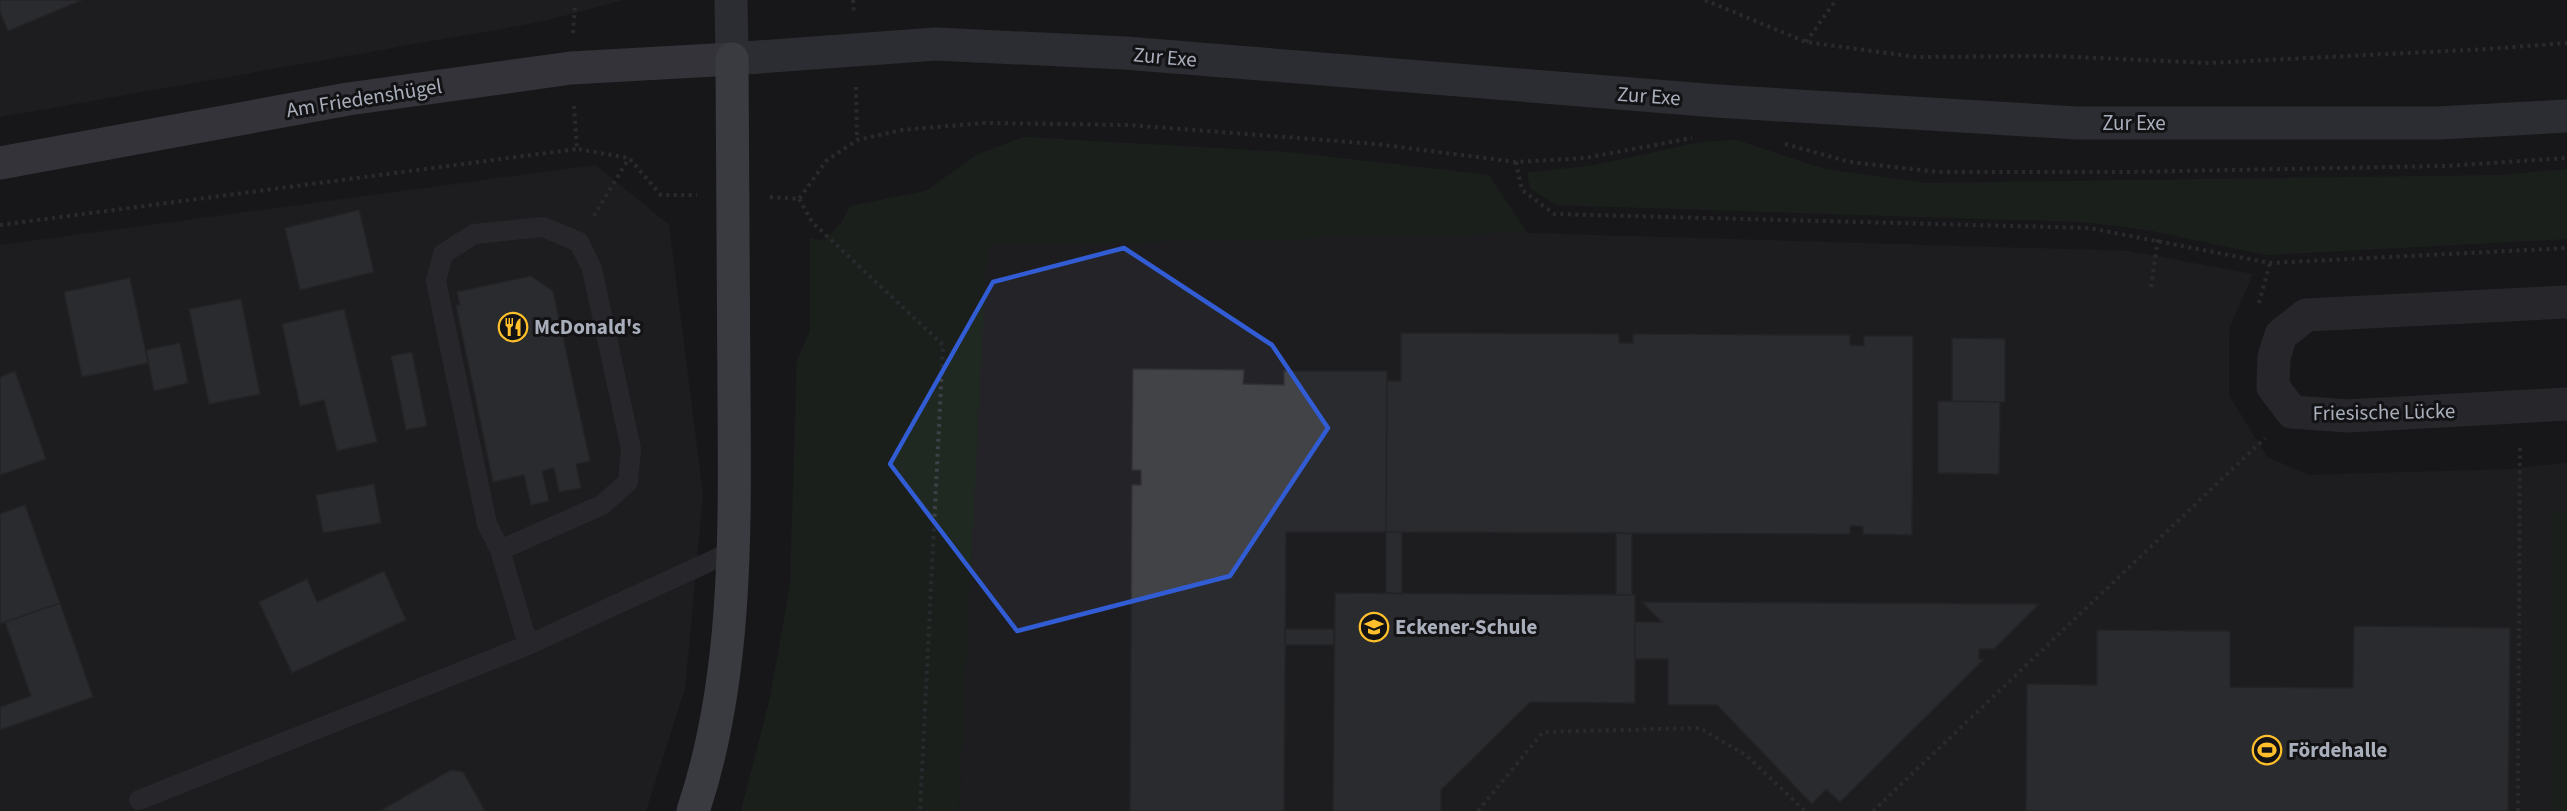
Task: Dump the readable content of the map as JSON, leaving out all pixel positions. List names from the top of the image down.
{
  "streets": {
    "main road": ["Zur Exe", "Am Friedenshügel"],
    "street": ["Friesische Lücke"]
  },
  "crossings": [
    ["Zur Exe", "Am Friedenshügel"]
  ],
  "places": {
    "restaurant": ["McDonald's"],
    "school or university": ["Eckener-Schule"],
    "sports": ["Fördehalle"]
  }
}
